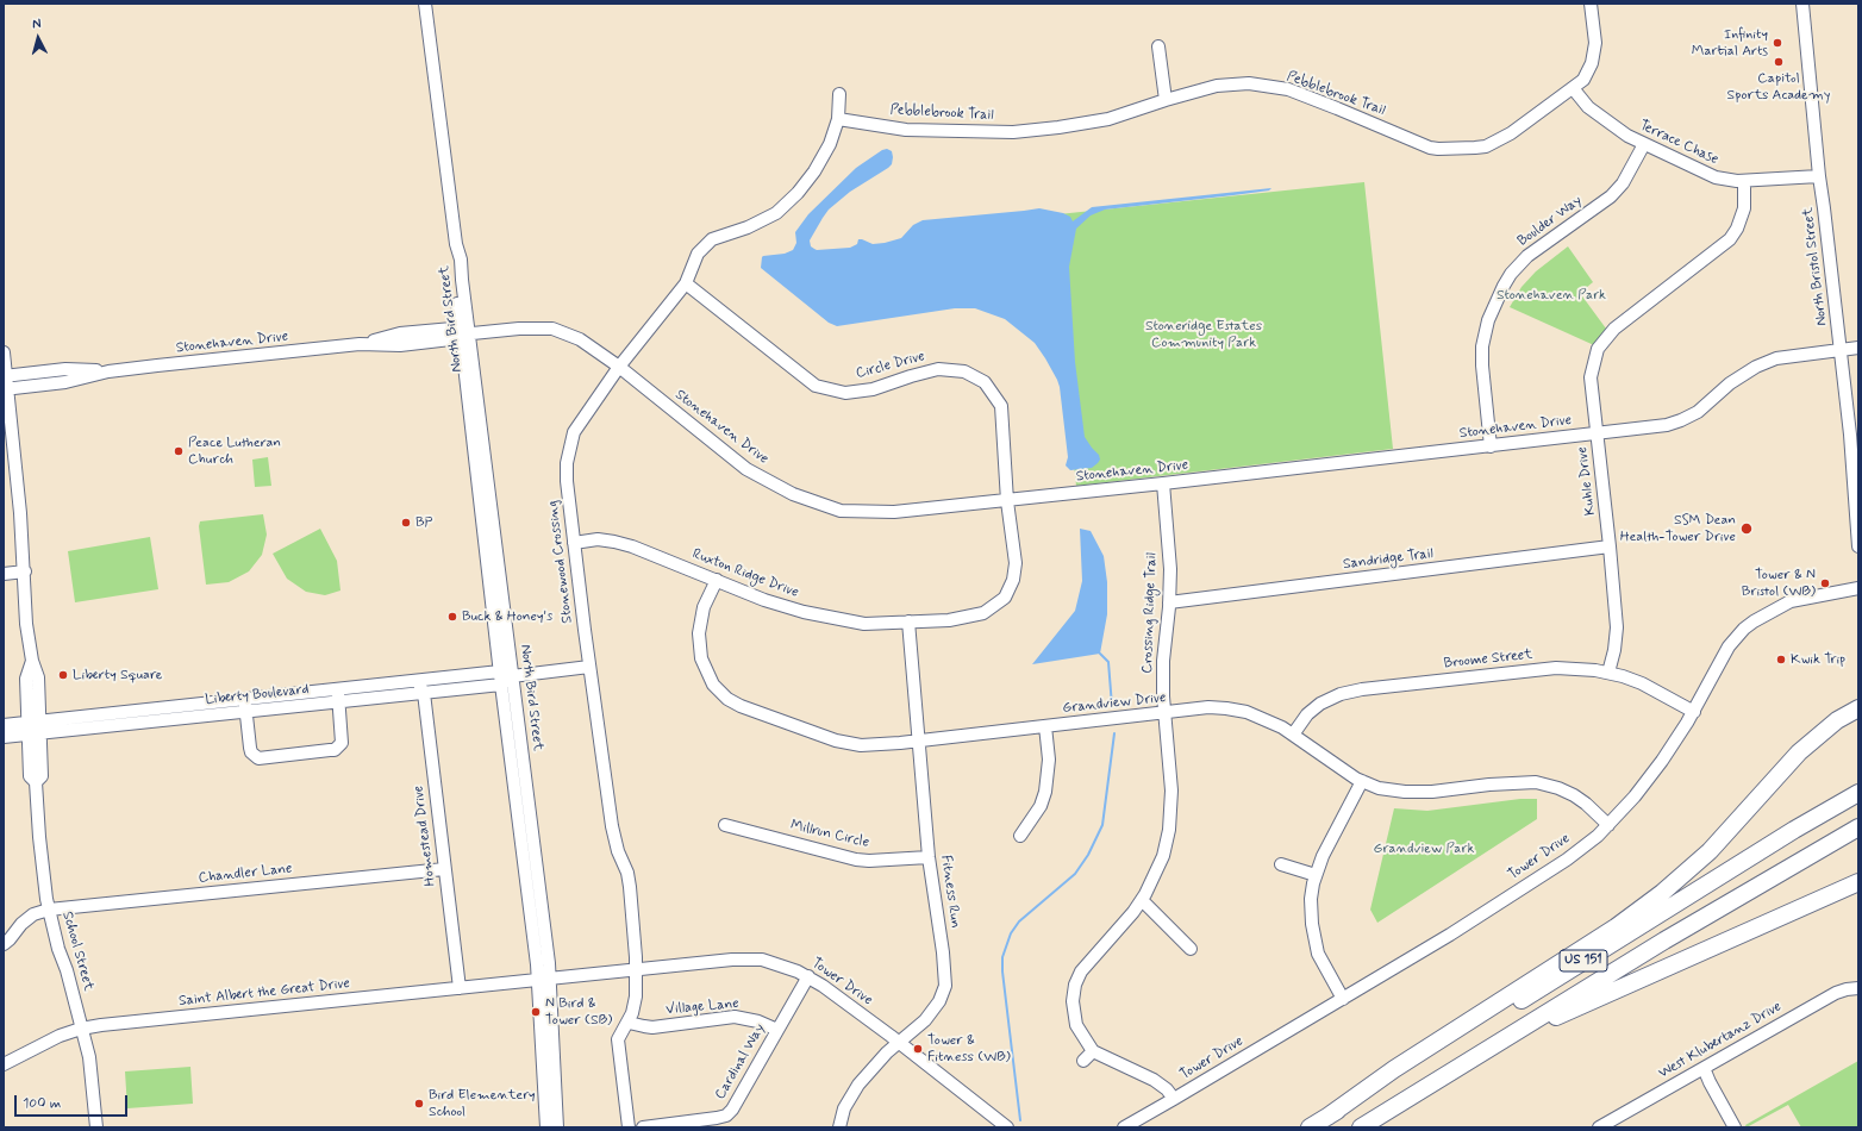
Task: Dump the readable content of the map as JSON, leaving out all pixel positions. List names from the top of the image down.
{
  "streets": {
    "highway": ["US 151"],
    "street": [
      "Pebblebrook Trail",
      "Terrace Chase",
      "Boulder Way",
      "North Bristol Street",
      "North Bird Street",
      "Stonehaven Drive",
      "Circle Drive",
      "Kuhle Drive",
      "Sandridge Trail",
      "Stonewood Crossing",
      "Ruxton Ridge Drive",
      "Crossing Ridge Trail",
      "Broome Street",
      "Liberty Boulevard",
      "Grandview Drive",
      "Millrun Circle",
      "Homestead Drive",
      "Tower Drive",
      "Chandler Lane",
      "Fitness Run",
      "School Street",
      "Saint Albert the Great Drive",
      "Village Lane",
      "West Klubertanz Drive",
      "Cardinal Way"
    ]
  },
  "crossings": [
    ["Pebblebrook Trail", "Terrace Chase"],
    ["Pebblebrook Trail", "Stonewood Crossing"],
    ["Terrace Chase", "Boulder Way"],
    ["Terrace Chase", "North Bristol Street"],
    ["Terrace Chase", "Kuhle Drive"],
    ["Boulder Way", "Stonehaven Drive"],
    ["North Bristol Street", "Stonehaven Drive"],
    ["North Bird Street", "Stonehaven Drive"],
    ["North Bird Street", "Liberty Boulevard"],
    ["North Bird Street", "Tower Drive"],
    ["North Bird Street", "Saint Albert the Great Drive"],
    ["Stonehaven Drive", "Circle Drive"],
    ["Stonehaven Drive", "Kuhle Drive"],
    ["Stonehaven Drive", "Stonewood Crossing"],
    ["Stonehaven Drive", "Ruxton Ridge Drive"],
    ["Stonehaven Drive", "Crossing Ridge Trail"],
    ["Stonehaven Drive", "School Street"],
    ["Circle Drive", "Stonewood Crossing"],
    ["Circle Drive", "Ruxton Ridge Drive"],
    ["Kuhle Drive", "Sandridge Trail"],
    ["Kuhle Drive", "Broome Street"],
    ["Sandridge Trail", "Crossing Ridge Trail"],
    ["Stonewood Crossing", "Ruxton Ridge Drive"],
    ["Stonewood Crossing", "Liberty Boulevard"],
    ["Stonewood Crossing", "Tower Drive"],
    ["Stonewood Crossing", "Village Lane"],
    ["Ruxton Ridge Drive", "Grandview Drive"],
    ["Ruxton Ridge Drive", "Fitness Run"],
    ["Crossing Ridge Trail", "Grandview Drive"],
    ["Crossing Ridge Trail", "Tower Drive"],
    ["Broome Street", "Grandview Drive"],
    ["Broome Street", "Tower Drive"],
    ["Liberty Boulevard", "Homestead Drive"],
    ["Liberty Boulevard", "School Street"],
    ["Grandview Drive", "Tower Drive"],
    ["Grandview Drive", "Fitness Run"],
    ["Millrun Circle", "Fitness Run"],
    ["Homestead Drive", "Chandler Lane"],
    ["Homestead Drive", "Saint Albert the Great Drive"],
    ["Tower Drive", "Fitness Run"],
    ["Tower Drive", "Saint Albert the Great Drive"],
    ["Tower Drive", "Cardinal Way"],
    ["Chandler Lane", "School Street"],
    ["School Street", "Saint Albert the Great Drive"],
    ["Village Lane", "Cardinal Way"]
  ],
  "parks": ["Stonehaven Park", "Stoneridge Estates Community Park", "Grandview Park"],
  "places": [
    "Infinity Martial Arts",
    "Capitol Sports Academy",
    "Peace Lutheran Church",
    "BP",
    "SSM Dean Health-Tower Drive",
    "Tower & N Bristol (WB)",
    "Buck & Honey's",
    "Kwik Trip",
    "Liberty Square",
    "N Bird & Tower (SB)",
    "Tower & Fitness (WB)",
    "Bird Elementery School"
  ],
  "scale_bar": "100 m",
  "north": "top"
}
